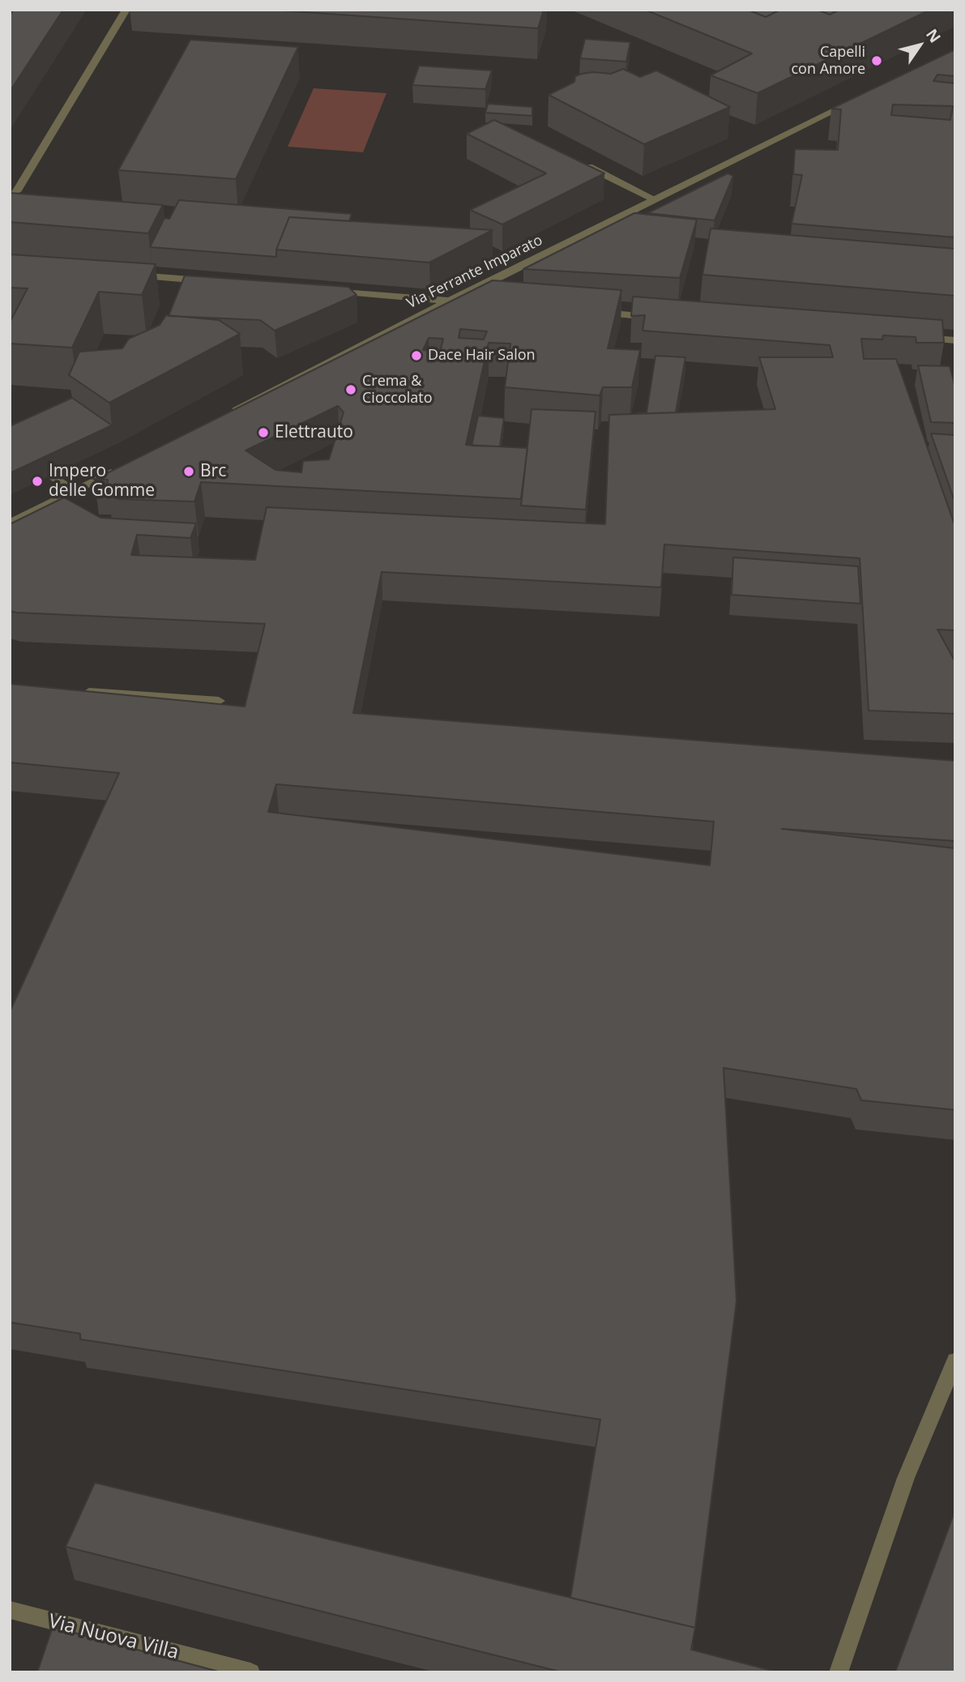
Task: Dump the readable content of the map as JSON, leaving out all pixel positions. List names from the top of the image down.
{
  "streets": {
    "street": ["Via Ferrante Imparato", "Via Nuova Villa"]
  },
  "places": [
    "Capelli con Amore",
    "Dace Hair Salon",
    "Crema & Cioccolato",
    "Elettrauto",
    "Brc",
    "Impero delle Gomme"
  ],
  "north": "top right"
}
